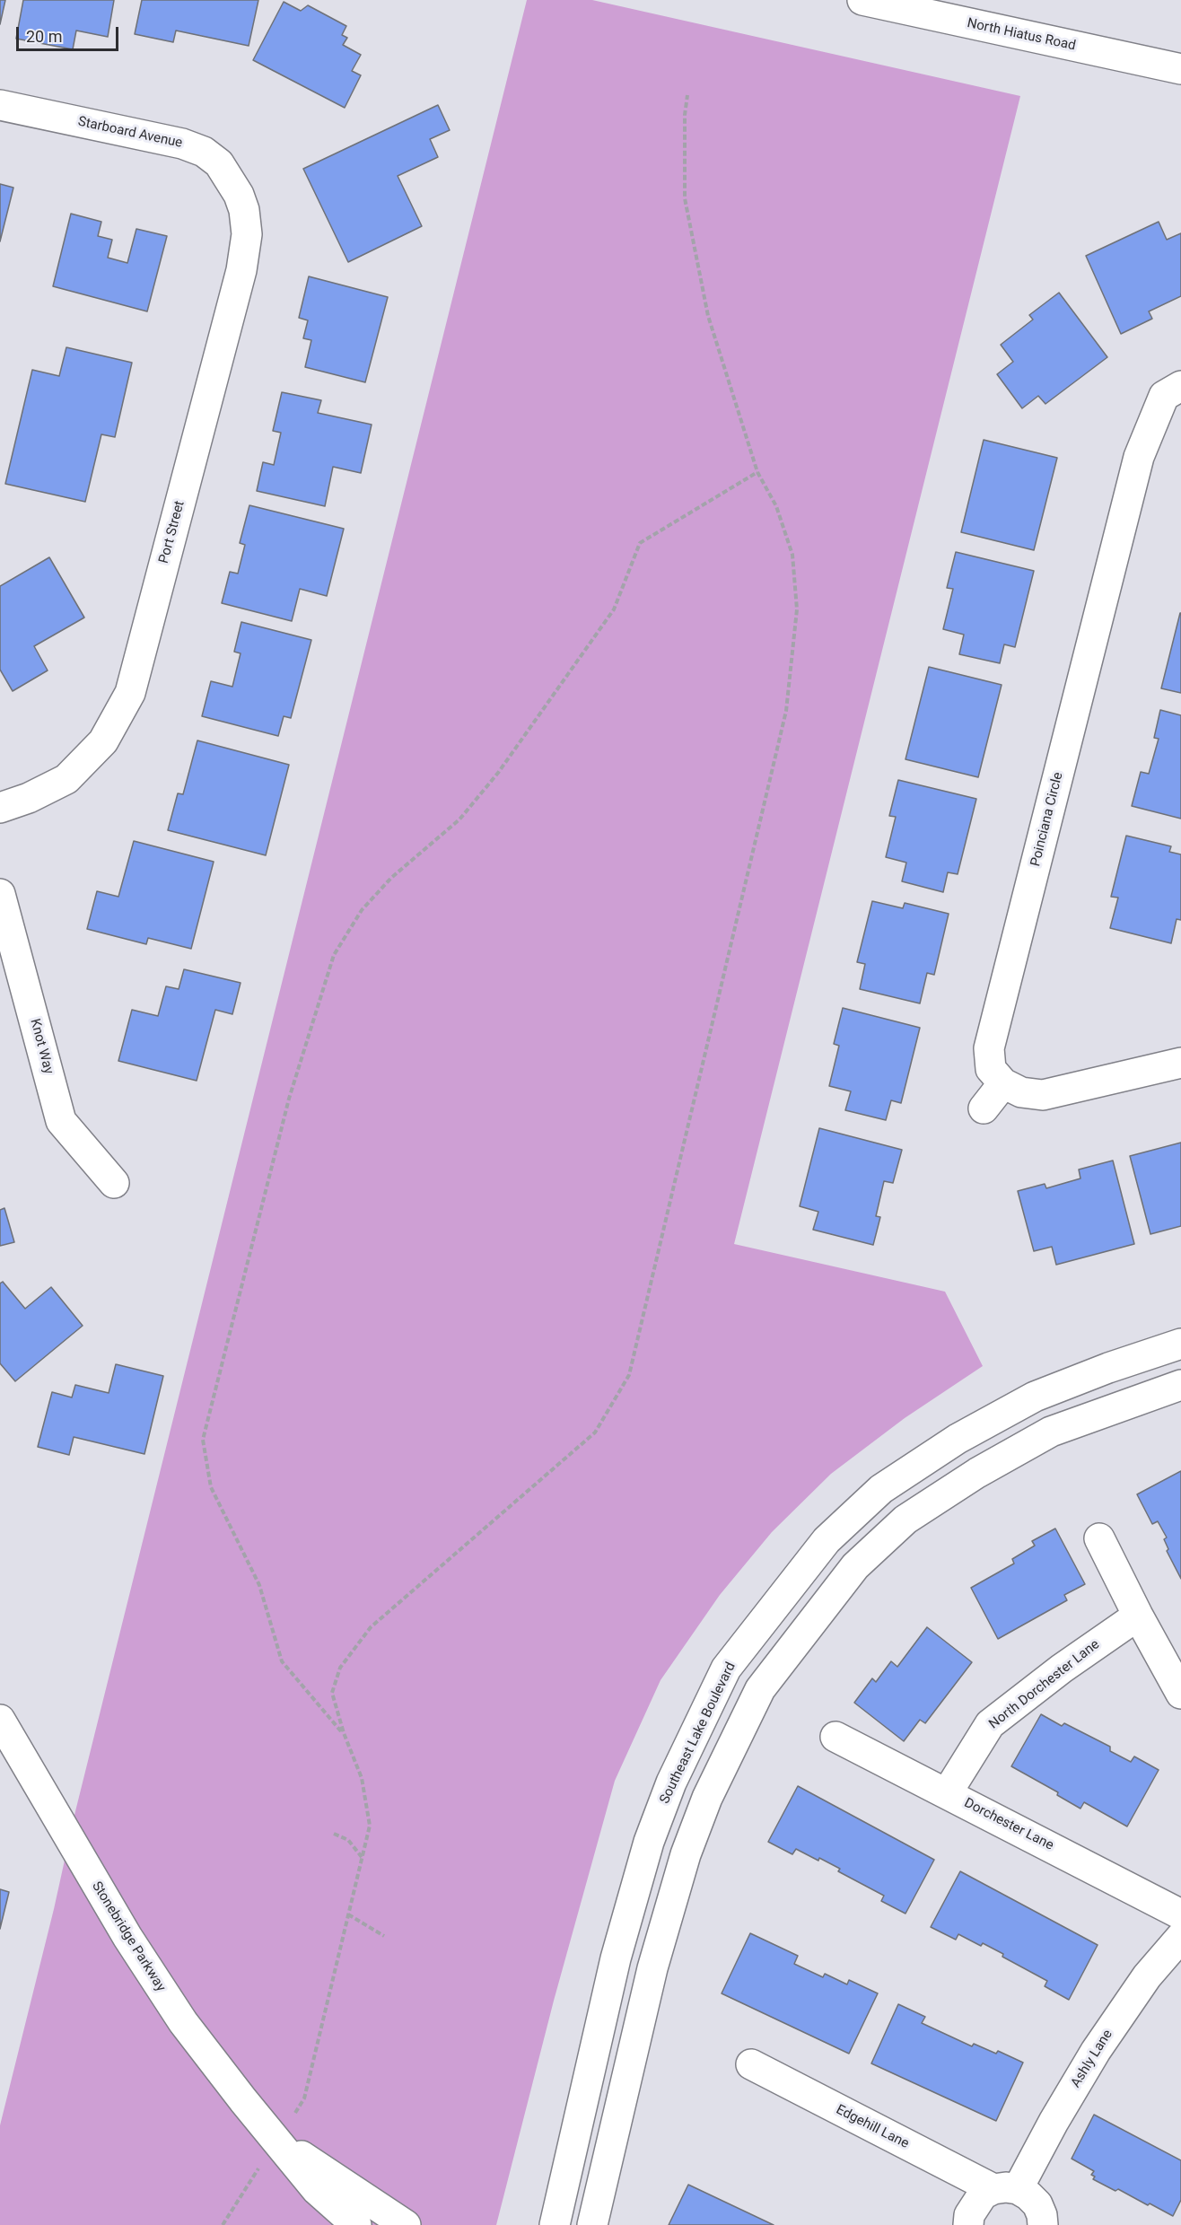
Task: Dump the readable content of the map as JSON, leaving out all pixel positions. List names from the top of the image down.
{
  "streets": {
    "street": [
      "North Hiatus Road",
      "Starboard Avenue",
      "Port Street",
      "Poinciana Circle",
      "Knot Way",
      "North Dorchester Lane",
      "Southeast Lake Boulevard",
      "Dorchester Lane",
      "Stonebridge Parkway",
      "Ashly Lane",
      "Edgehill Lane"
    ]
  },
  "crossings": [
    ["Starboard Avenue", "Port Street"],
    ["North Dorchester Lane", "Dorchester Lane"],
    ["Ashly Lane", "Edgehill Lane"]
  ],
  "scale_bar": "20 m"
}
